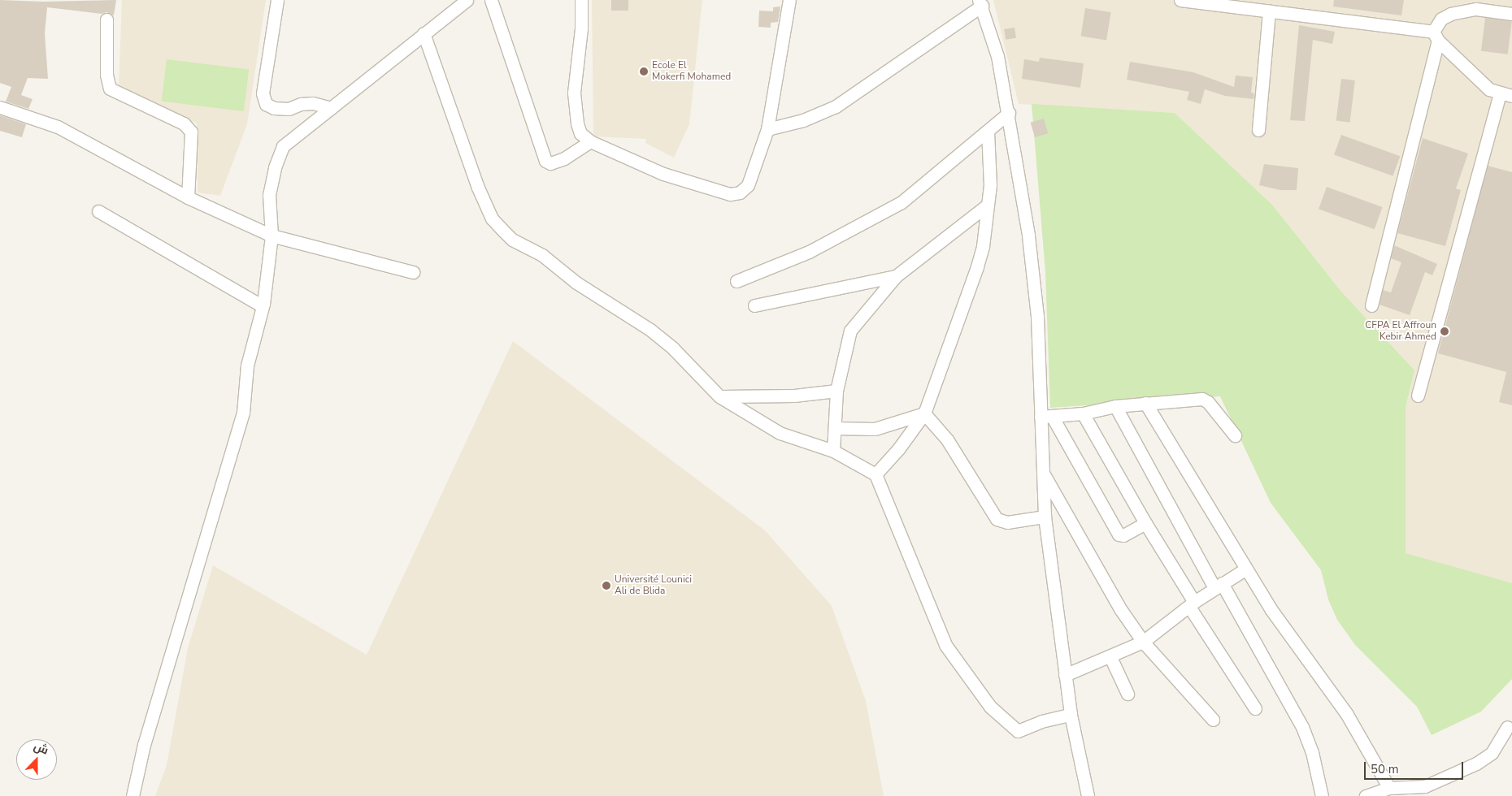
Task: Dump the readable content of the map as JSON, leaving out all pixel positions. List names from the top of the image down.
{
  "places": ["Ecole El Mokerfi Mohamed", "CFPA El Affroun Kebir Ahmed", "Université Lounici Ali de Blida"],
  "scale_bar": "50 m",
  "north": "top"
}
